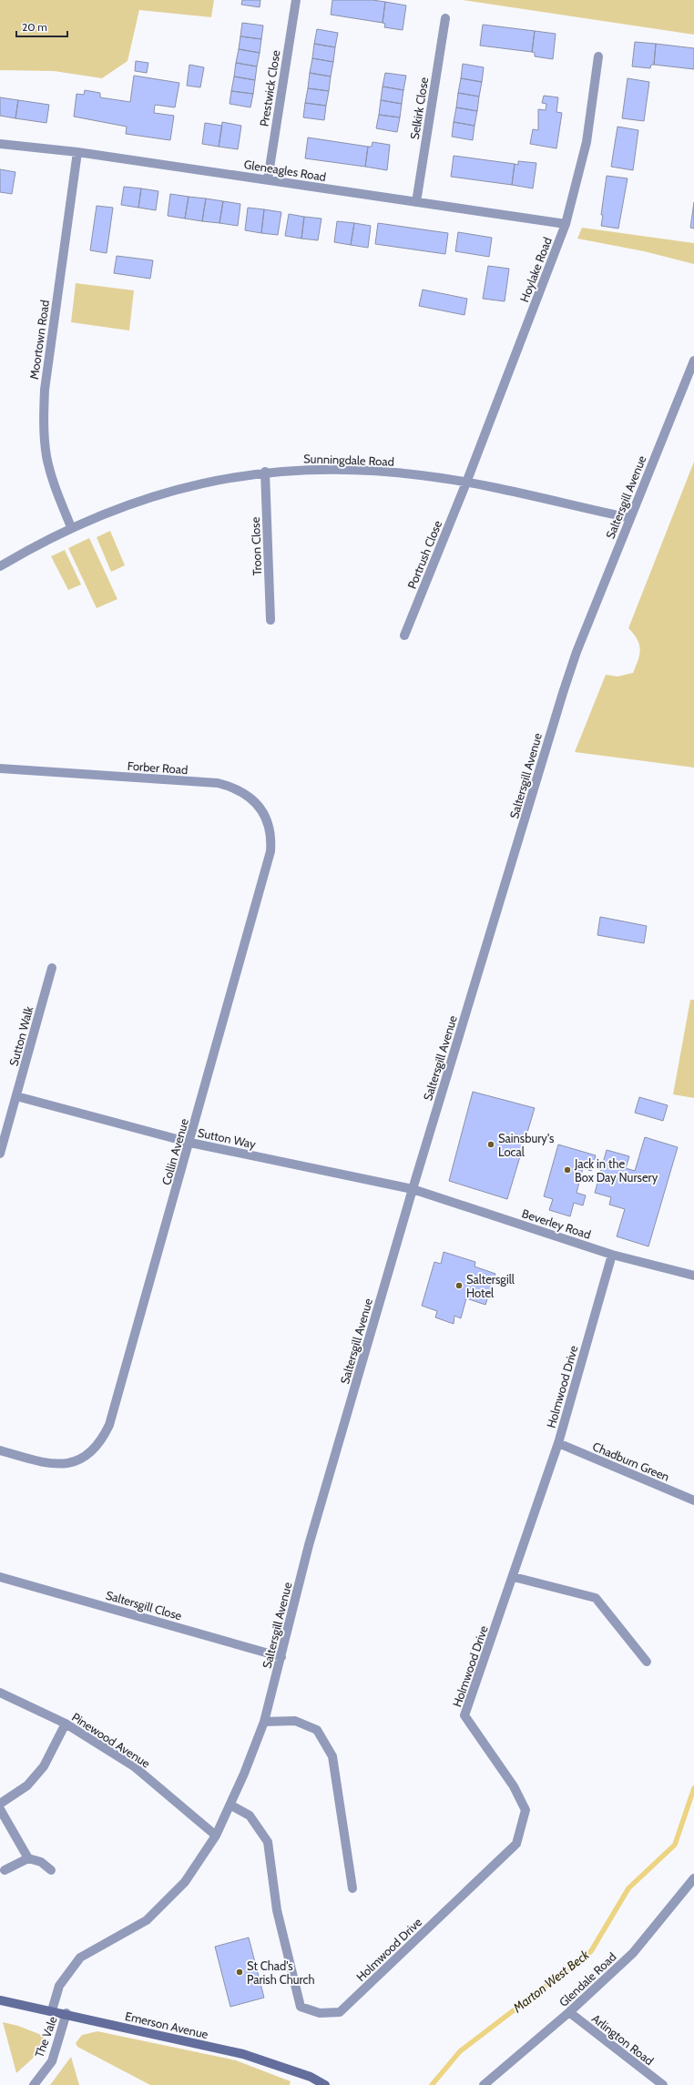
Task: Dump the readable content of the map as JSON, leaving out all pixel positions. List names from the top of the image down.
{
  "streets": {
    "street": [
      "Prestwick Close",
      "Selkirk Close",
      "Gleneagles Road",
      "Hoylake Road",
      "Moortown Road",
      "Sunningdale Road",
      "Saltersgill Avenue",
      "Troon Close",
      "Portrush Close",
      "Forber Road",
      "Sutton Walk",
      "Sutton Way",
      "Collin Avenue",
      "Beverley Road",
      "Holmwood Drive",
      "Chadburn Green",
      "Saltersgill Close",
      "Pinewood Avenue",
      "Glendale Road",
      "Emerson Avenue",
      "The Vale",
      "Arlington Road"
    ]
  },
  "crossings": [
    ["Prestwick Close", "Gleneagles Road"],
    ["Selkirk Close", "Gleneagles Road"],
    ["Gleneagles Road", "Hoylake Road"],
    ["Gleneagles Road", "Moortown Road"],
    ["Hoylake Road", "Sunningdale Road"],
    ["Hoylake Road", "Portrush Close"],
    ["Moortown Road", "Sunningdale Road"],
    ["Sunningdale Road", "Saltersgill Avenue"],
    ["Sunningdale Road", "Troon Close"],
    ["Sunningdale Road", "Portrush Close"],
    ["Saltersgill Avenue", "Sutton Way"],
    ["Saltersgill Avenue", "Beverley Road"],
    ["Saltersgill Avenue", "Holmwood Drive"],
    ["Saltersgill Avenue", "Saltersgill Close"],
    ["Saltersgill Avenue", "Pinewood Avenue"],
    ["Saltersgill Avenue", "Emerson Avenue"],
    ["Forber Road", "Collin Avenue"],
    ["Sutton Walk", "Sutton Way"],
    ["Sutton Way", "Collin Avenue"],
    ["Sutton Way", "Beverley Road"],
    ["Beverley Road", "Holmwood Drive"],
    ["Holmwood Drive", "Chadburn Green"],
    ["Glendale Road", "Arlington Road"],
    ["Emerson Avenue", "The Vale"]
  ],
  "water": ["Marton West Beck"],
  "places": [
    "Sainsbury's Local",
    "Jack in the Box Day Nursery",
    "Saltersgill Hotel",
    "St Chad's Parish Church"
  ],
  "scale_bar": "20 m"
}
